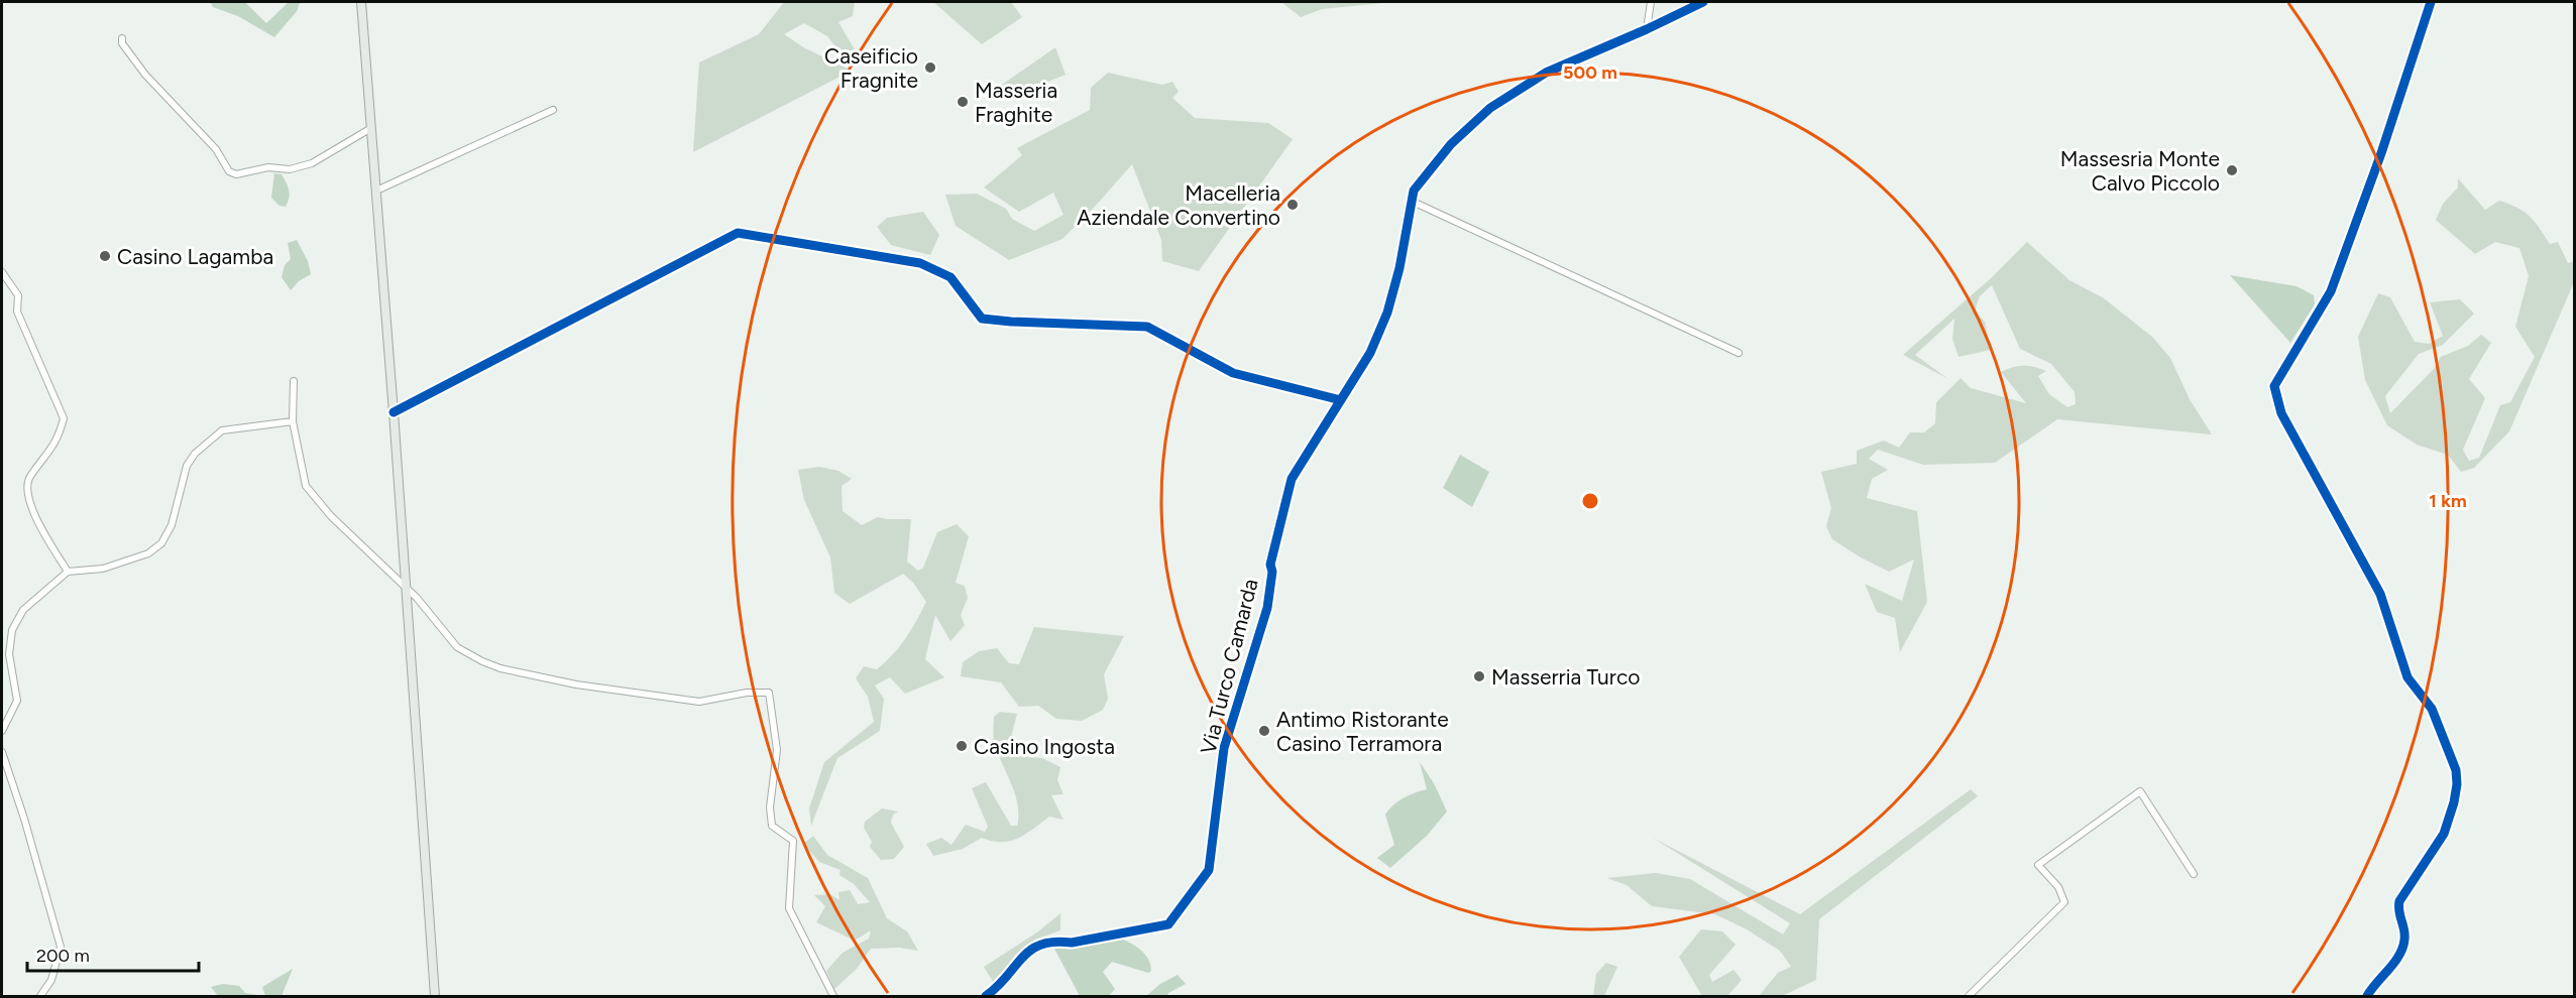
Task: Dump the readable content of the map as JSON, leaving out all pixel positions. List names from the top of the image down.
{
  "streets": {
    "street": ["Via Turco Camarda"]
  },
  "places": [
    "Caseificio Fragnite",
    "Masseria Fraghite",
    "Massesria Monte Calvo Piccolo",
    "Macelleria Aziendale Convertino",
    "Casino Lagamba",
    "Masserria Turco",
    "Antimo Ristorante Casino Terramora",
    "Casino Ingosta"
  ],
  "scale_bar": "200 m",
  "rings": ["500 m", "1 km"]
}
